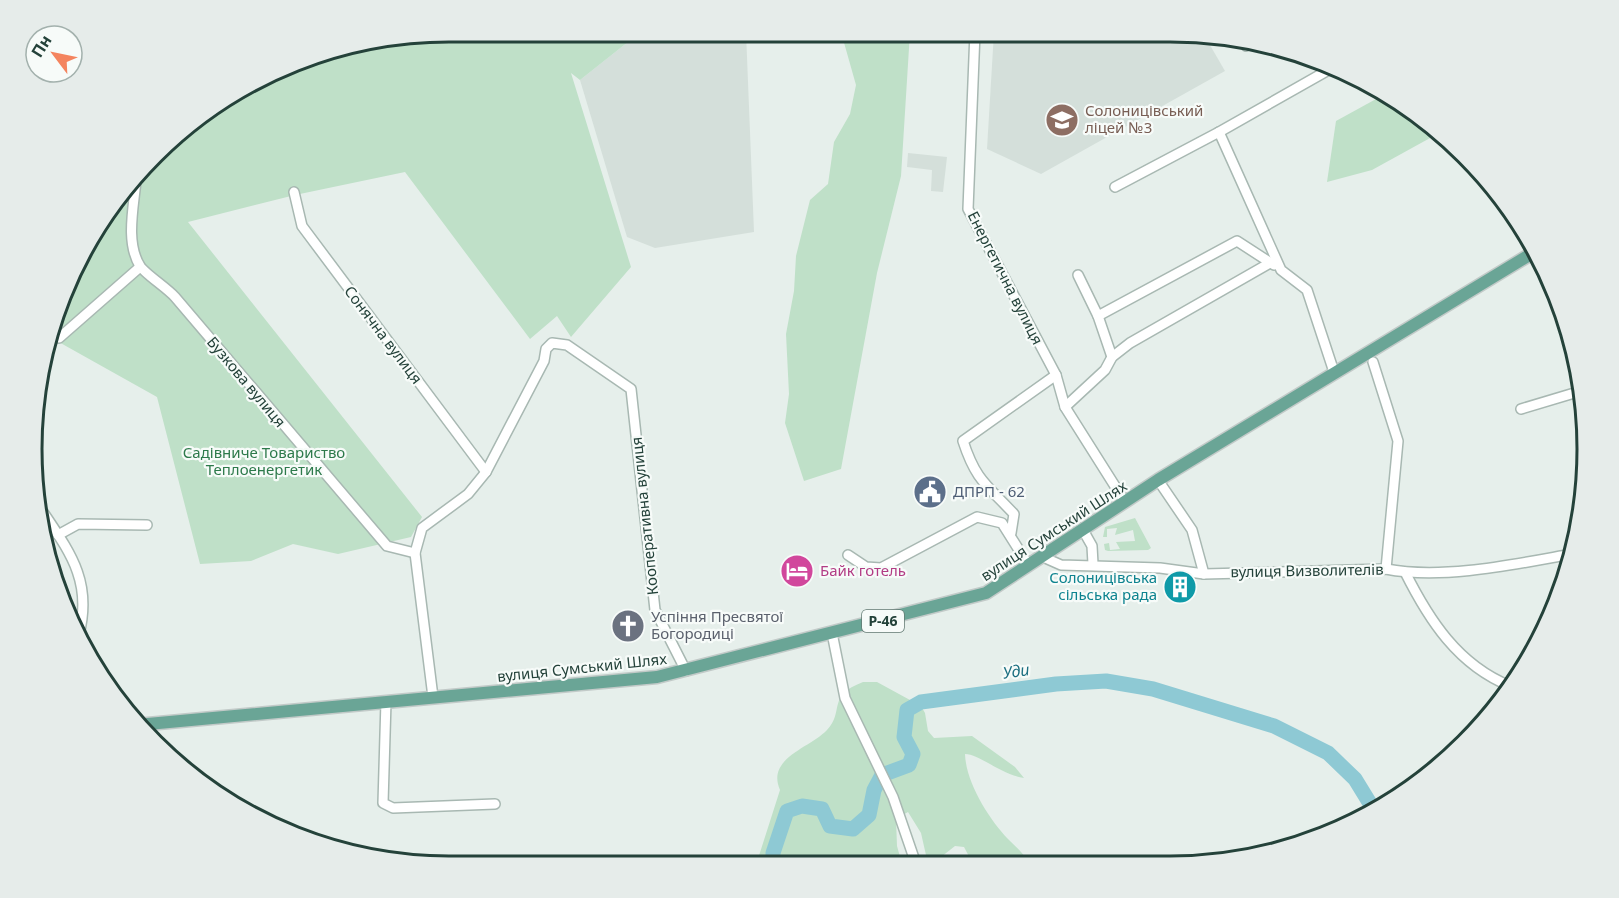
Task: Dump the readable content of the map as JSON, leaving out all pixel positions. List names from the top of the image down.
{
  "streets": {
    "main road": ["вулиця Сумський Шлях", "Р-46"],
    "street": [
      "Енергетична вулиця",
      "Сонячна вулиця",
      "Бузкова вулиця",
      "Кооперативна вулиця",
      "вулиця Визволителів"
    ]
  },
  "crossings": [
    ["Енергетична вулиця", "вулиця Сумський Шлях"],
    ["Сонячна вулиця", "Кооперативна вулиця"],
    ["Кооперативна вулиця", "вулиця Сумський Шлях"],
    ["вулиця Сумський Шлях", "вулиця Визволителів"]
  ],
  "water": ["Уди"],
  "parks": ["Садівниче Товариство Теплоенергетик"],
  "places": {
    "school or university": ["Солоницівський ліцей №3"],
    "public building": ["ДПРП - 62"],
    "hotel": ["Байк готель"],
    "building": ["Солоницівська сільська рада"],
    "church": ["Успіння Пресвятої Богородиці"]
  },
  "north": "top left"
}
